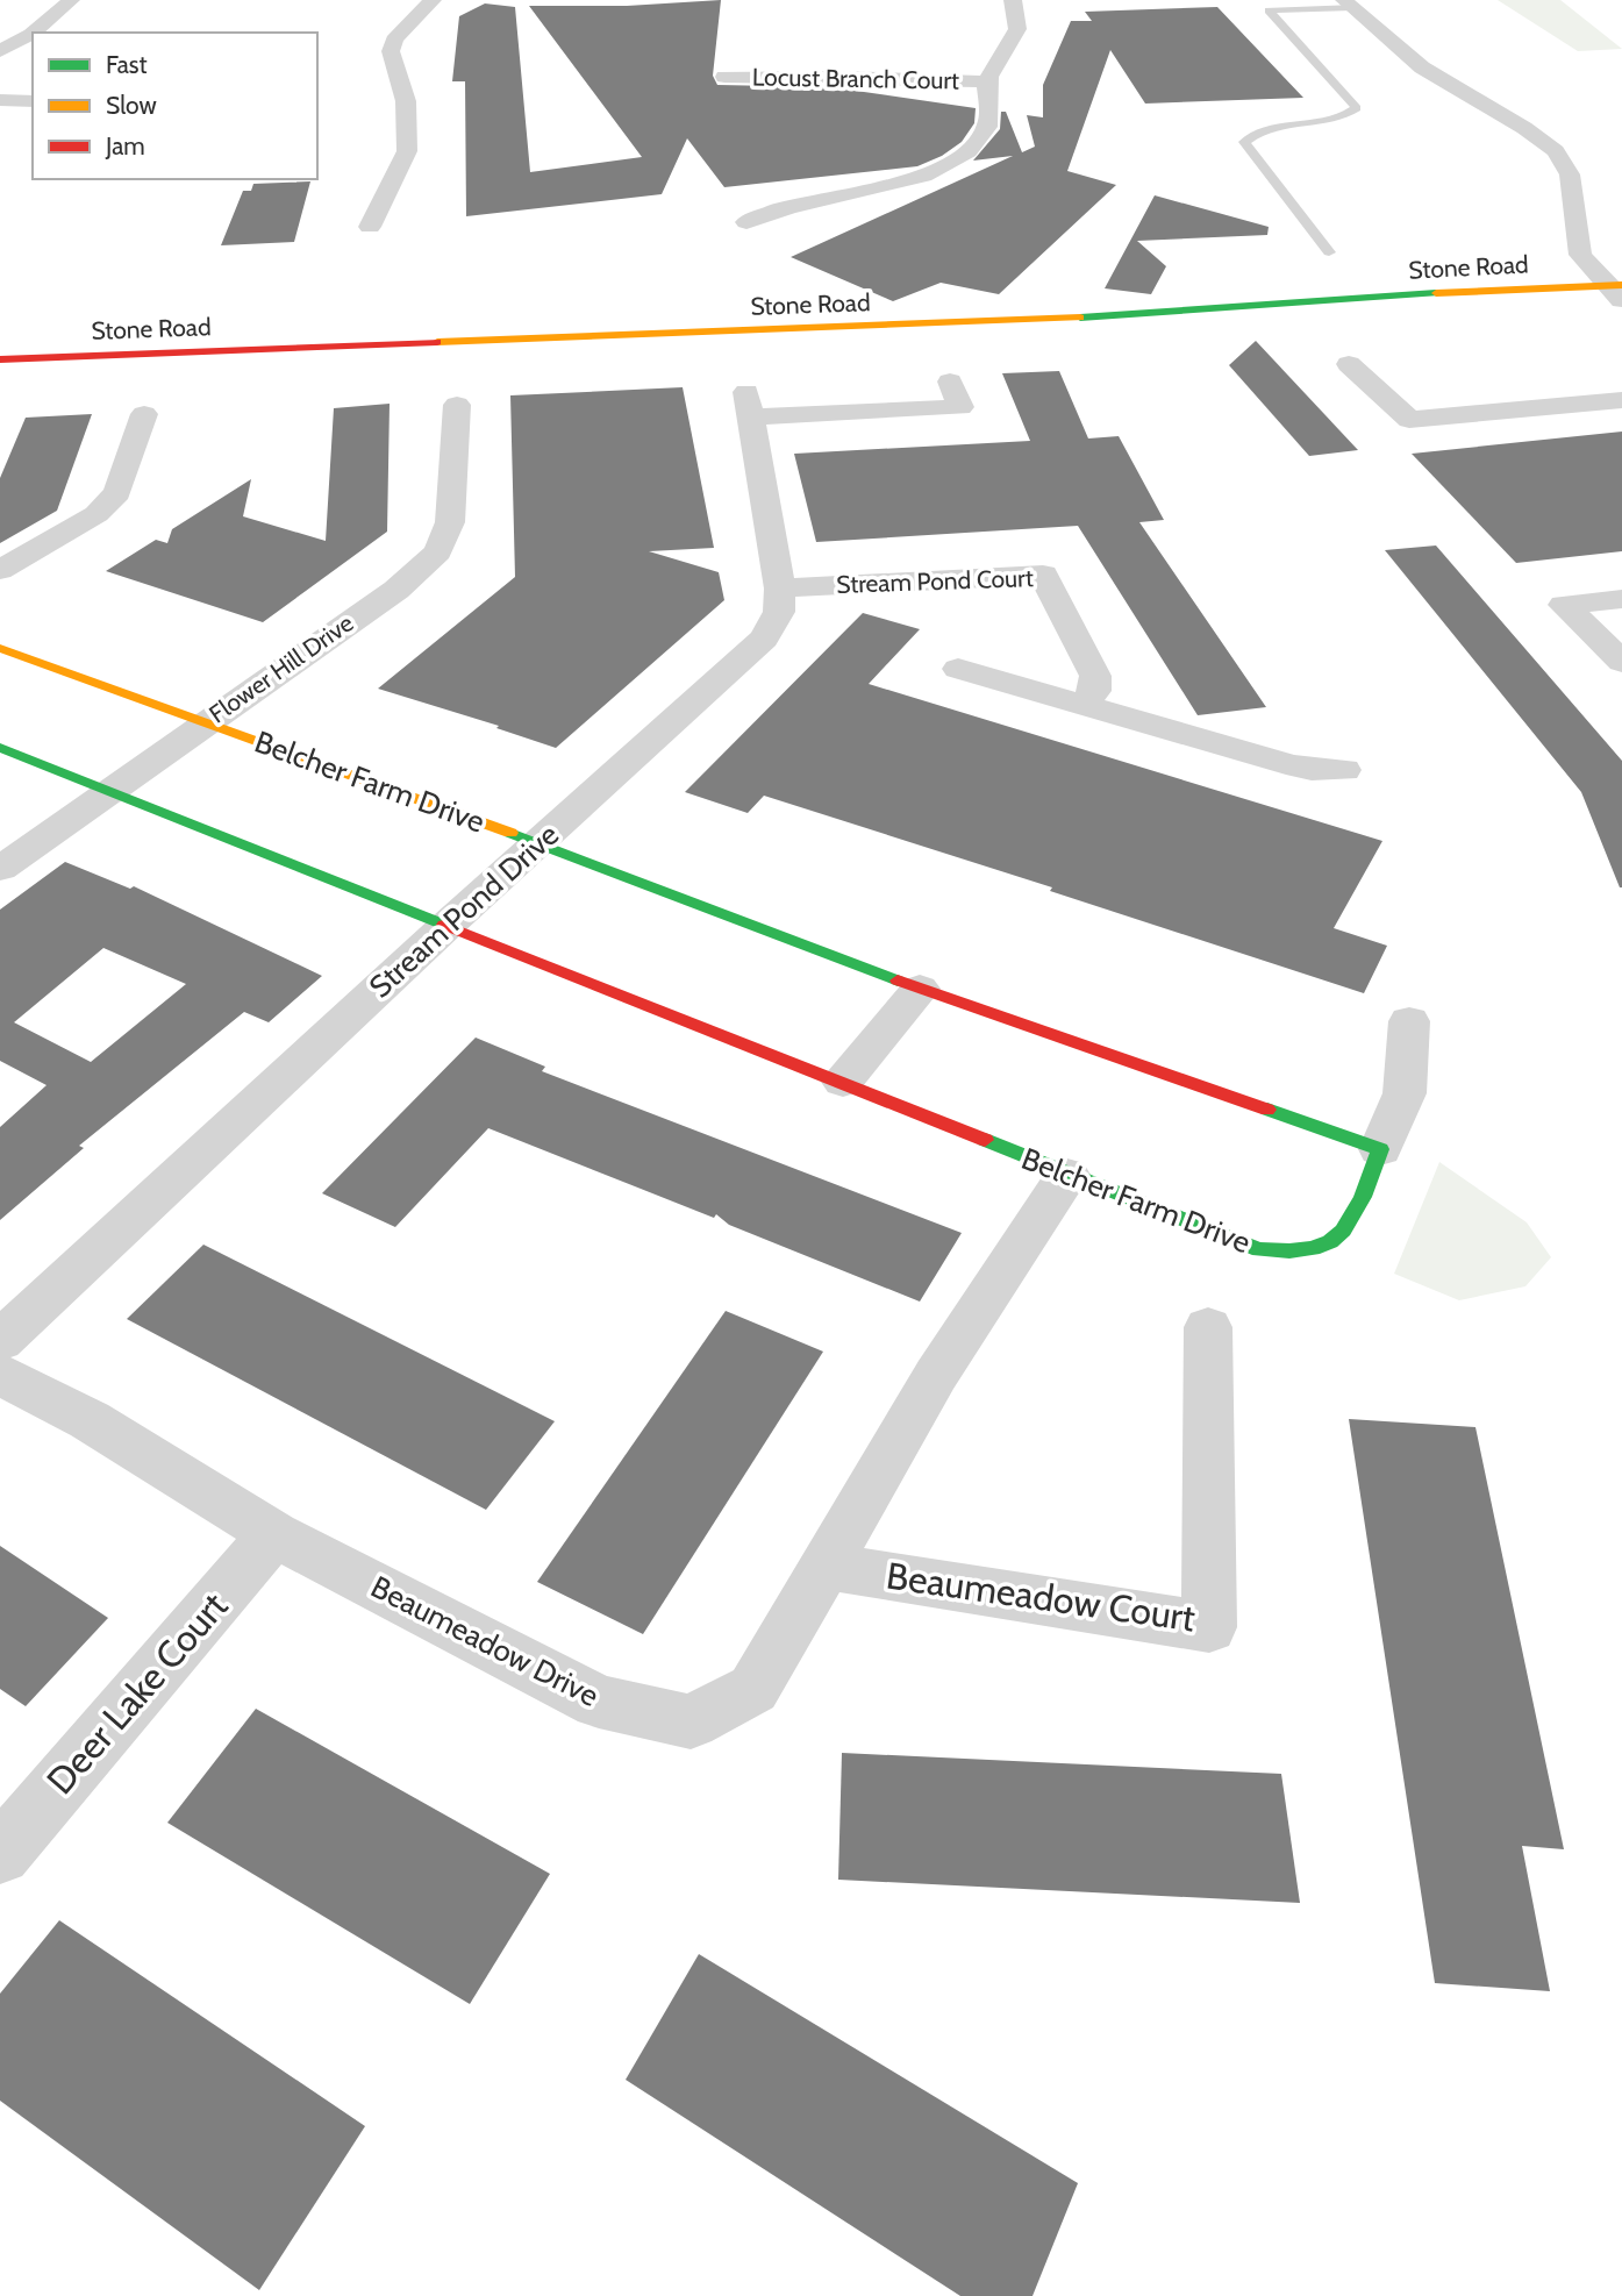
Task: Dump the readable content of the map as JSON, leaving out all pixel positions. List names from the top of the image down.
{
  "streets": {
    "street": [
      "Locust Branch Court",
      "Stone Road",
      "Stream Pond Court",
      "Flower Hill Drive",
      "Belcher Farm Drive",
      "Stream Pond Drive",
      "Beaumeadow Court",
      "Beaumeadow Drive",
      "Deer Lake Court"
    ]
  },
  "crossings": [
    ["Stream Pond Court", "Stream Pond Drive"],
    ["Flower Hill Drive", "Belcher Farm Drive"],
    ["Belcher Farm Drive", "Stream Pond Drive"],
    ["Belcher Farm Drive", "Beaumeadow Drive"],
    ["Beaumeadow Court", "Beaumeadow Drive"],
    ["Beaumeadow Drive", "Deer Lake Court"]
  ],
  "legend": ["Fast", "Slow", "Jam"]
}
